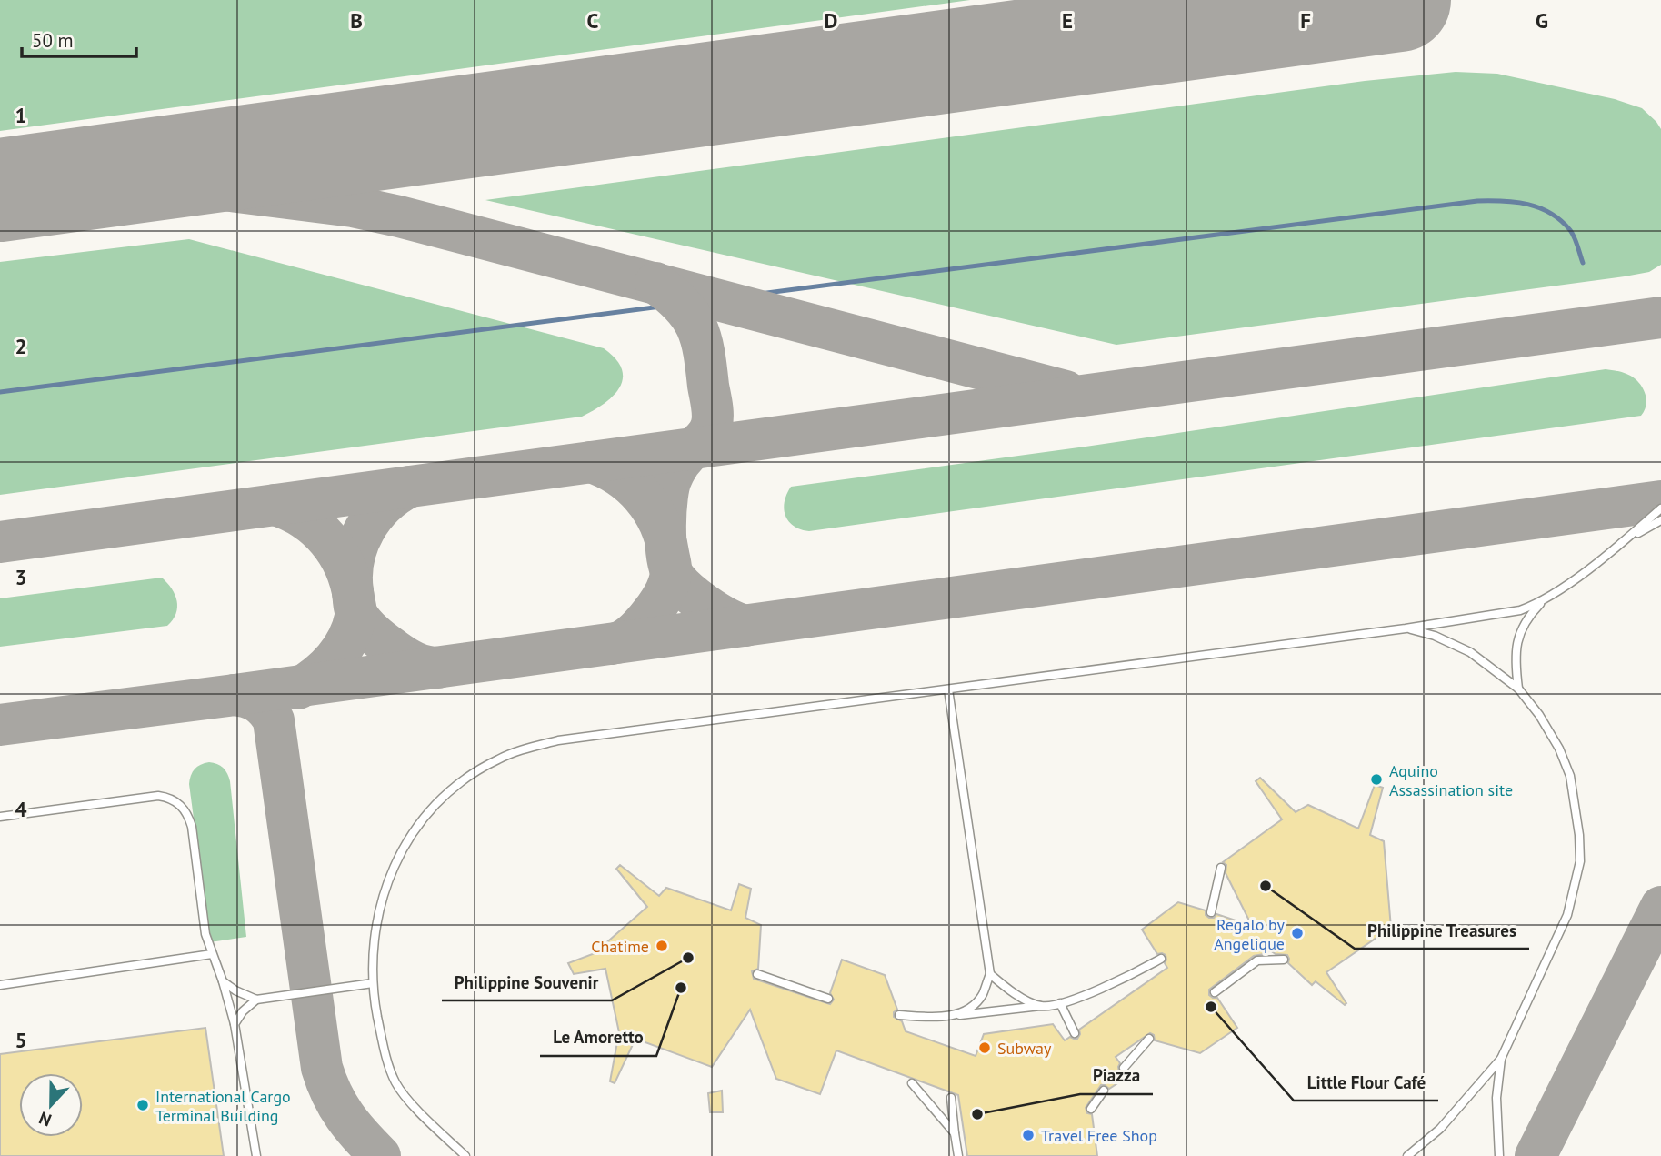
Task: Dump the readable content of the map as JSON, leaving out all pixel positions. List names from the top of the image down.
{
  "places": [
    "Aquino Assassination site",
    "Philippine Treasures",
    "Regalo by Angelique",
    "Chatime",
    "Philippine Souvenir",
    "Le Amoretto",
    "Little Flour Café",
    "Subway",
    "International Cargo Terminal Building",
    "Piazza",
    "Travel Free Shop"
  ],
  "scale_bar": "50 m",
  "north": "bottom",
  "grid": {
    "columns": [
      "B",
      "C",
      "D",
      "E",
      "F",
      "G"
    ],
    "rows": [
      "1",
      "2",
      "3",
      "4",
      "5"
    ]
  }
}
